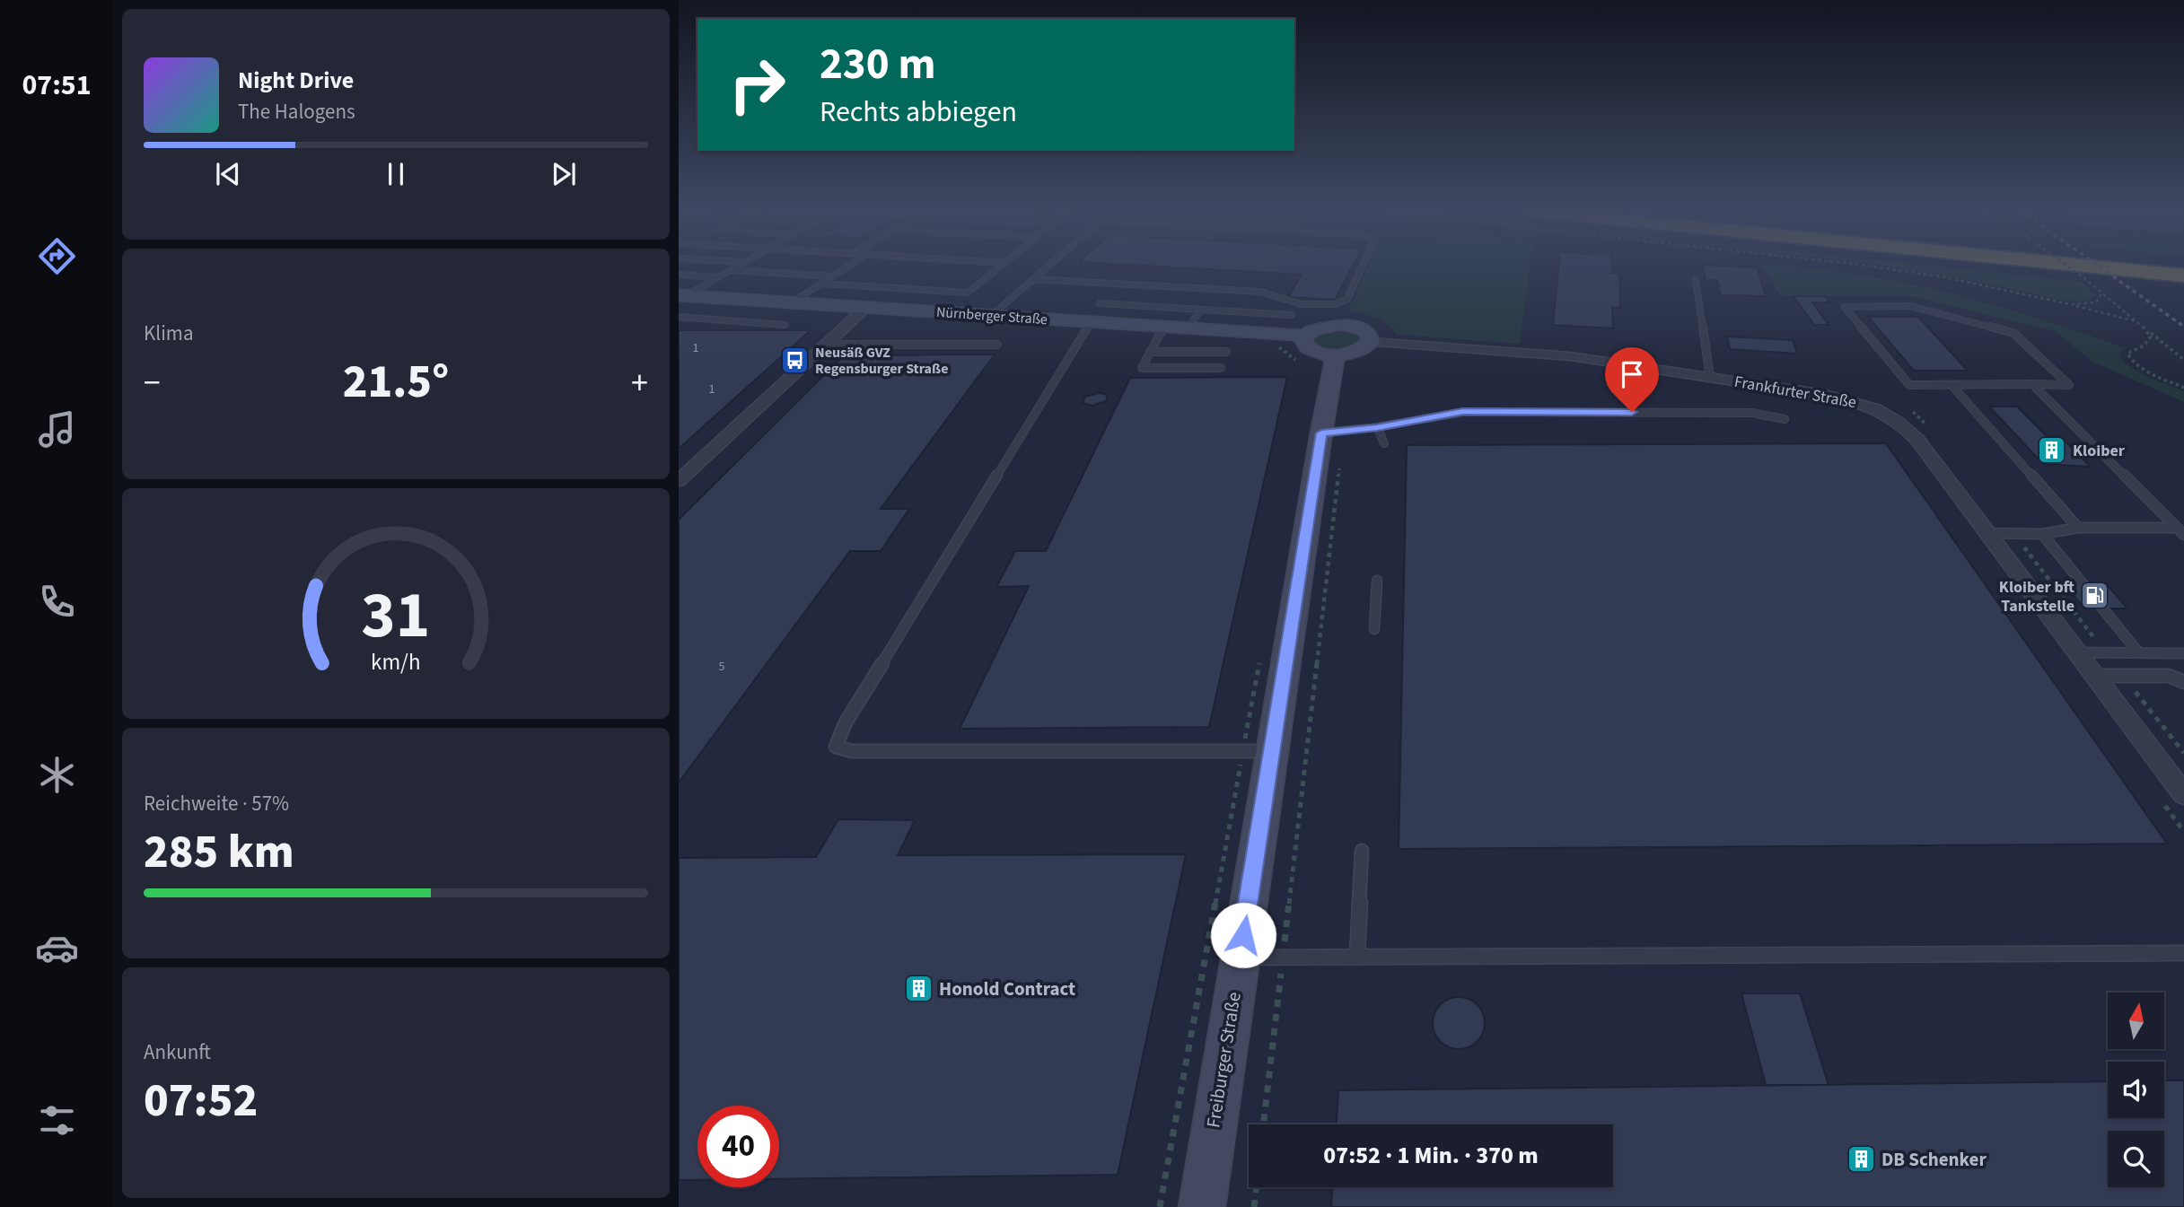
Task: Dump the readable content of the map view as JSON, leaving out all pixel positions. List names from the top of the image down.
{
  "streets": {
    "street": ["Nürnberger Straße", "Frankfurter Straße", "Freiburger Straße"]
  },
  "places": {
    "bus stop": ["Neusäß GVZ Regensburger Straße"],
    "building": ["Kloiber", "Honold Contract", "DB Schenker"],
    "fuel station": ["Kloiber bft Tankstelle"]
  },
  "house_numbers": ["1", "1", "5"],
  "north": "top",
  "page": {
    "tabs": "07:51",
    "turn": ["230 m", "Rechts abbiegen"],
    "song": ["Night Drive", "The Halogens"],
    "tile": [
      "Klima",
      ["Reichweite · 57%", "285 km"],
      ["Ankunft", "07:52"]
    ],
    "heat": ["−", "21.5°", "+"],
    "limit": "40",
    "trip": "07:52 · 1 Min. · 370 m",
    "gauge": ["31", "km/h"]
  }
}
